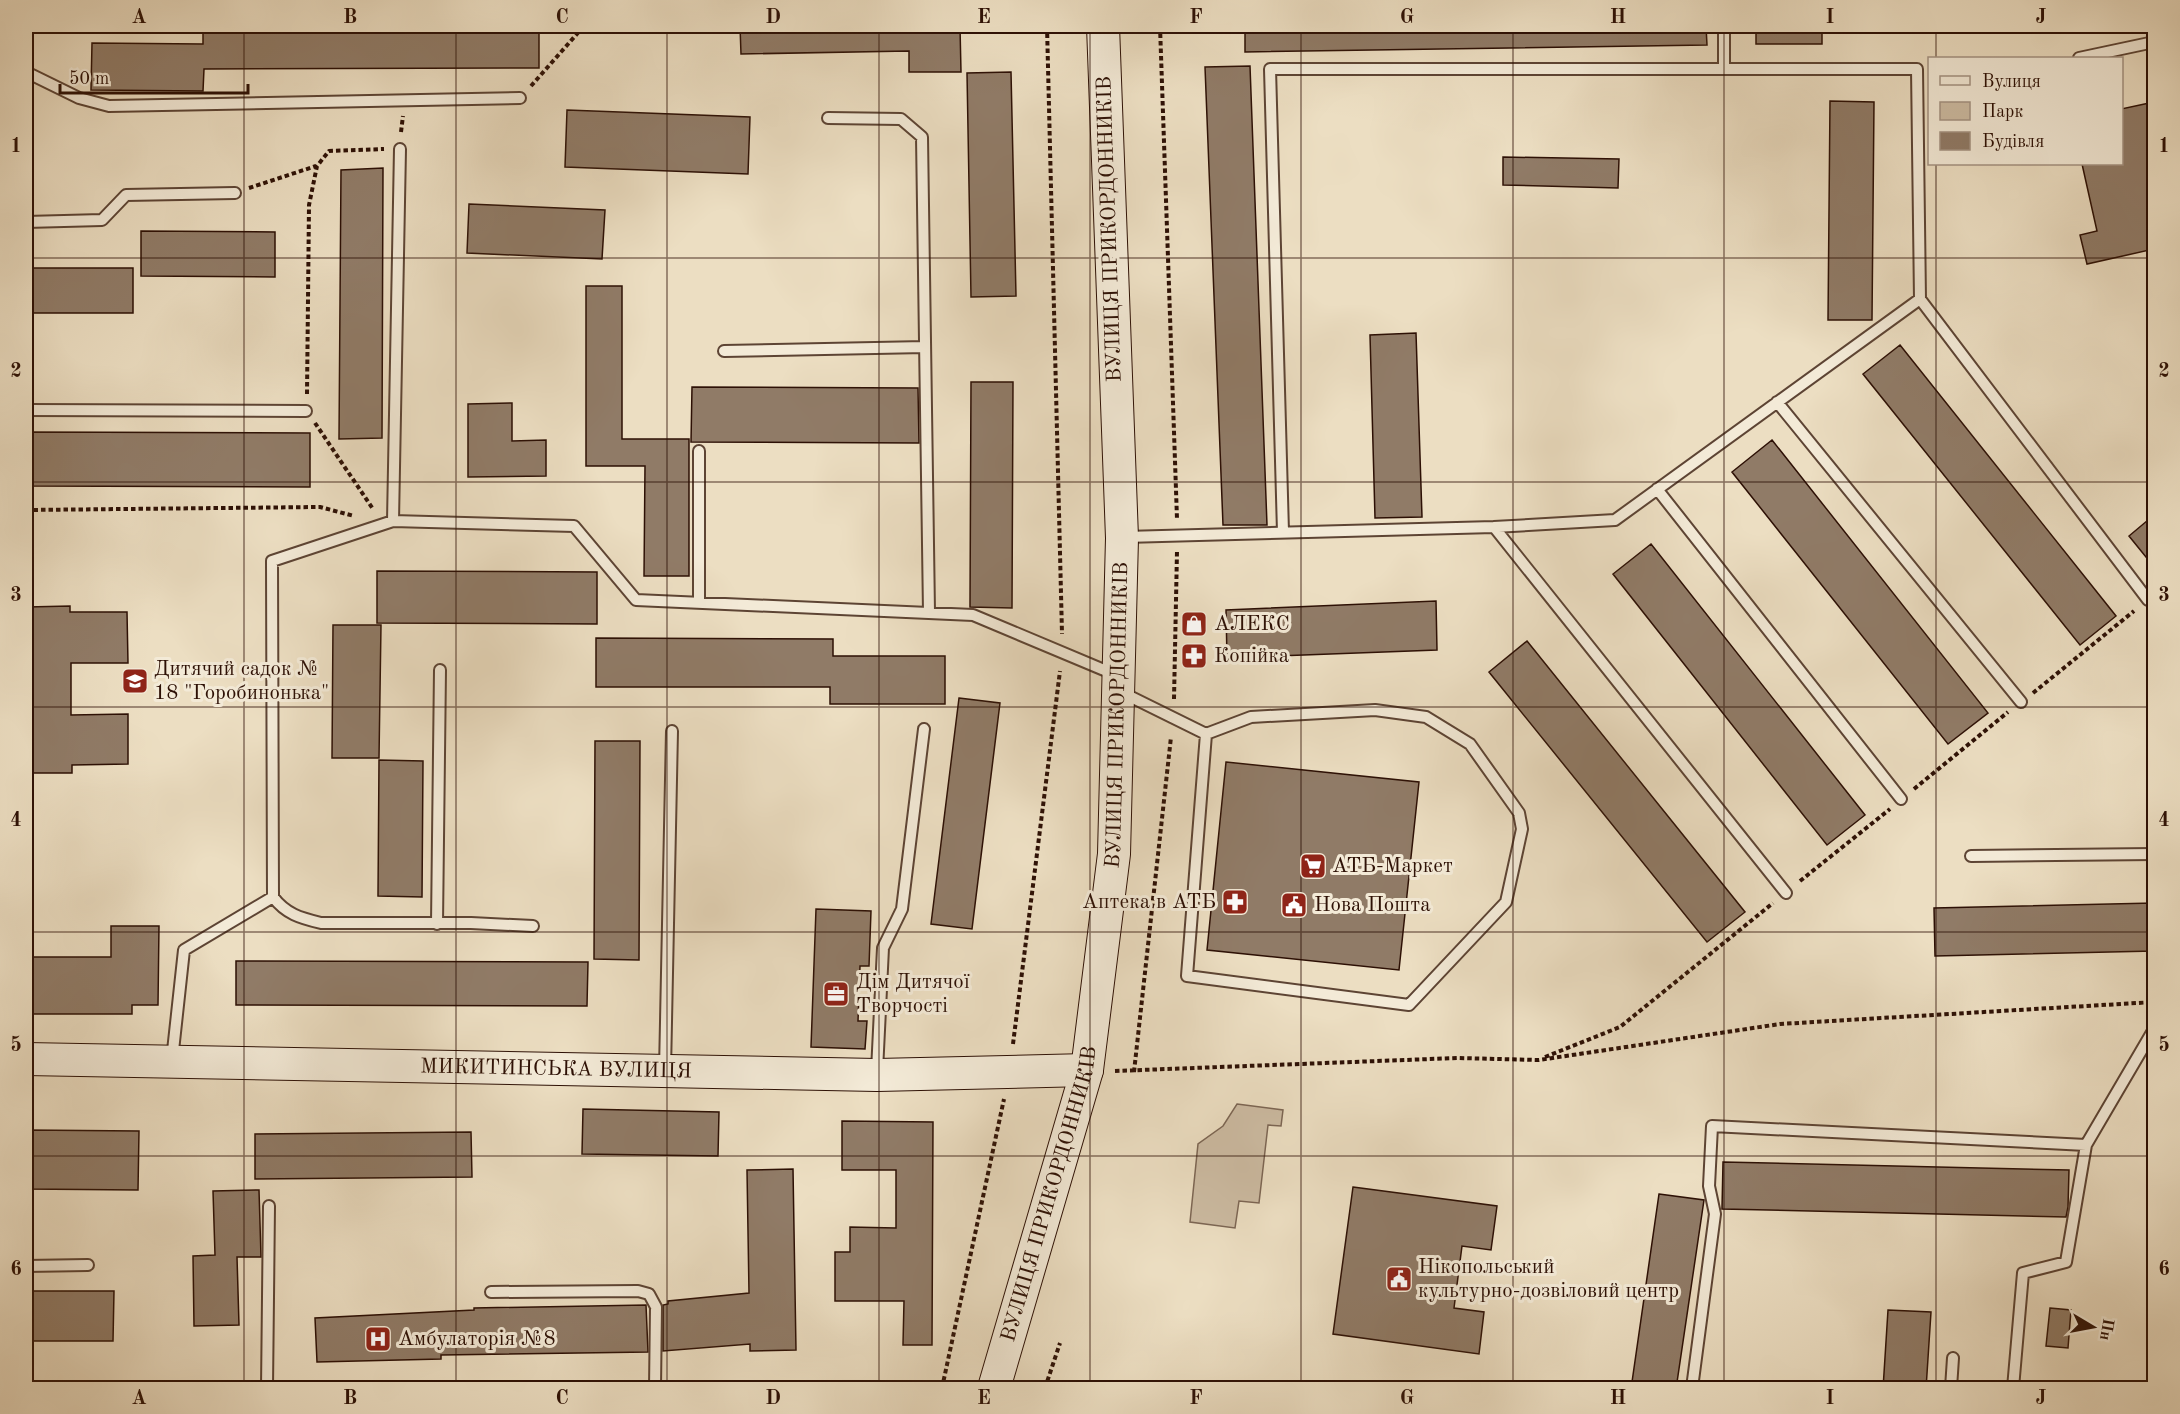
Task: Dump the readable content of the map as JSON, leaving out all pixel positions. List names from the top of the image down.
{
  "streets": {
    "main road": ["ВУЛИЦЯ ПРИКОРДОННИКІВ", "МИКИТИНСЬКА ВУЛИЦЯ"]
  },
  "crossings": [
    ["ВУЛИЦЯ ПРИКОРДОННИКІВ", "МИКИТИНСЬКА ВУЛИЦЯ"]
  ],
  "places": {
    "shop": ["АЛЕКС"],
    "pharmacy": ["Копійка", "Аптека в АТБ"],
    "school or university": ["Дитячий садок № 18 \"Горобинонька\""],
    "supermarket": ["АТБ-Маркет"],
    "public building": ["Нова Пошта", "Нікопольський культурно-дозвіловий центр"],
    "office": ["Дім Дитячої Творчості"],
    "hospital": ["Амбулаторія №8"]
  },
  "legend": ["Вулиця", "Парк", "Будівля"],
  "scale_bar": "50 m",
  "north": "right",
  "grid": {
    "columns": [
      "A",
      "B",
      "C",
      "D",
      "E",
      "F",
      "G",
      "H",
      "I",
      "J"
    ],
    "rows": [
      "1",
      "2",
      "3",
      "4",
      "5",
      "6"
    ]
  }
}
